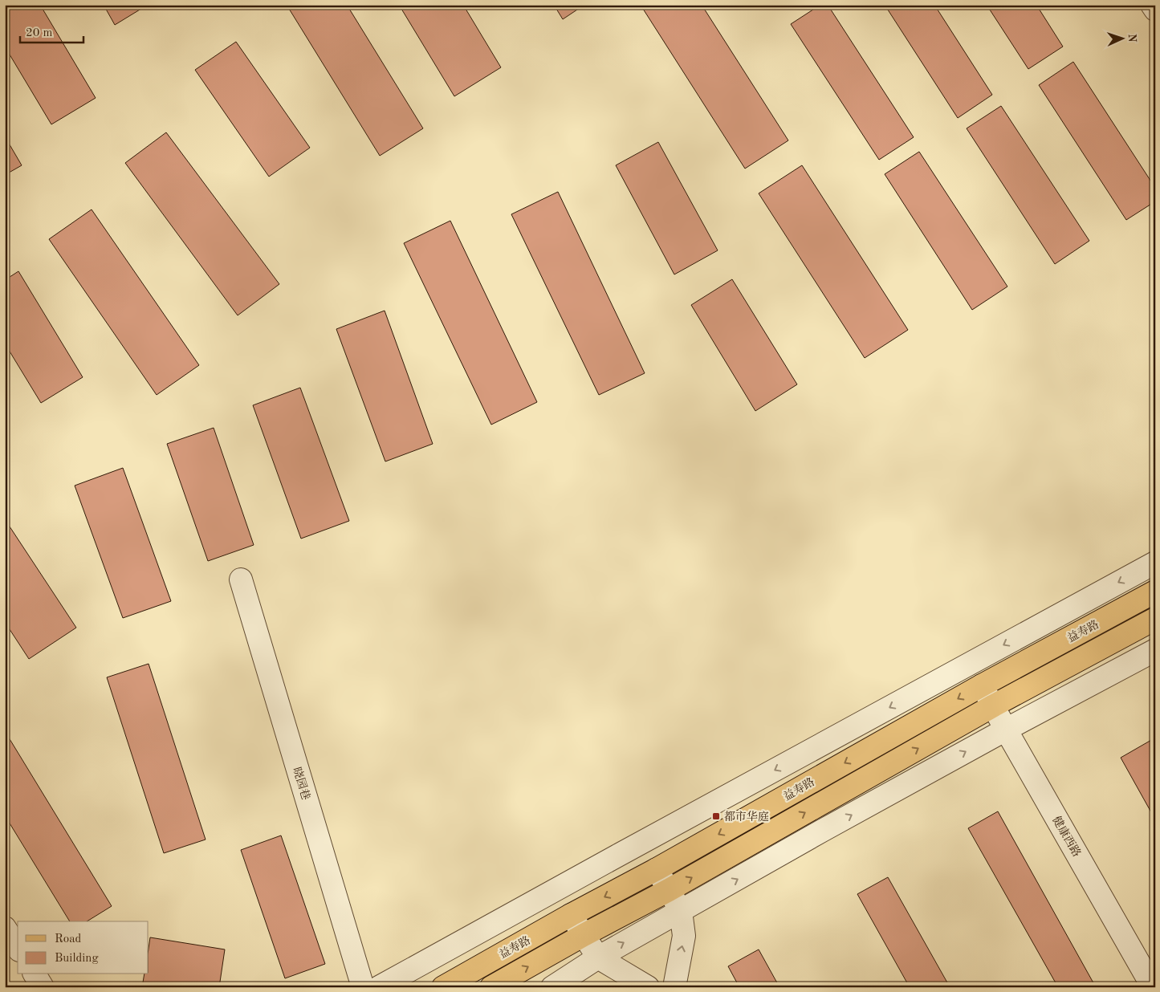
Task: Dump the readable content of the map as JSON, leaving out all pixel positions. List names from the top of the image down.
{
  "streets": {
    "main road": ["益寿路"],
    "street": ["晓园巷", "健康西路"]
  },
  "crossings": [
    ["益寿路", "健康西路"]
  ],
  "places": {
    "transit": ["都市华庭"]
  },
  "legend": ["Road", "Building"],
  "scale_bar": "20 m",
  "north": "right"
}
